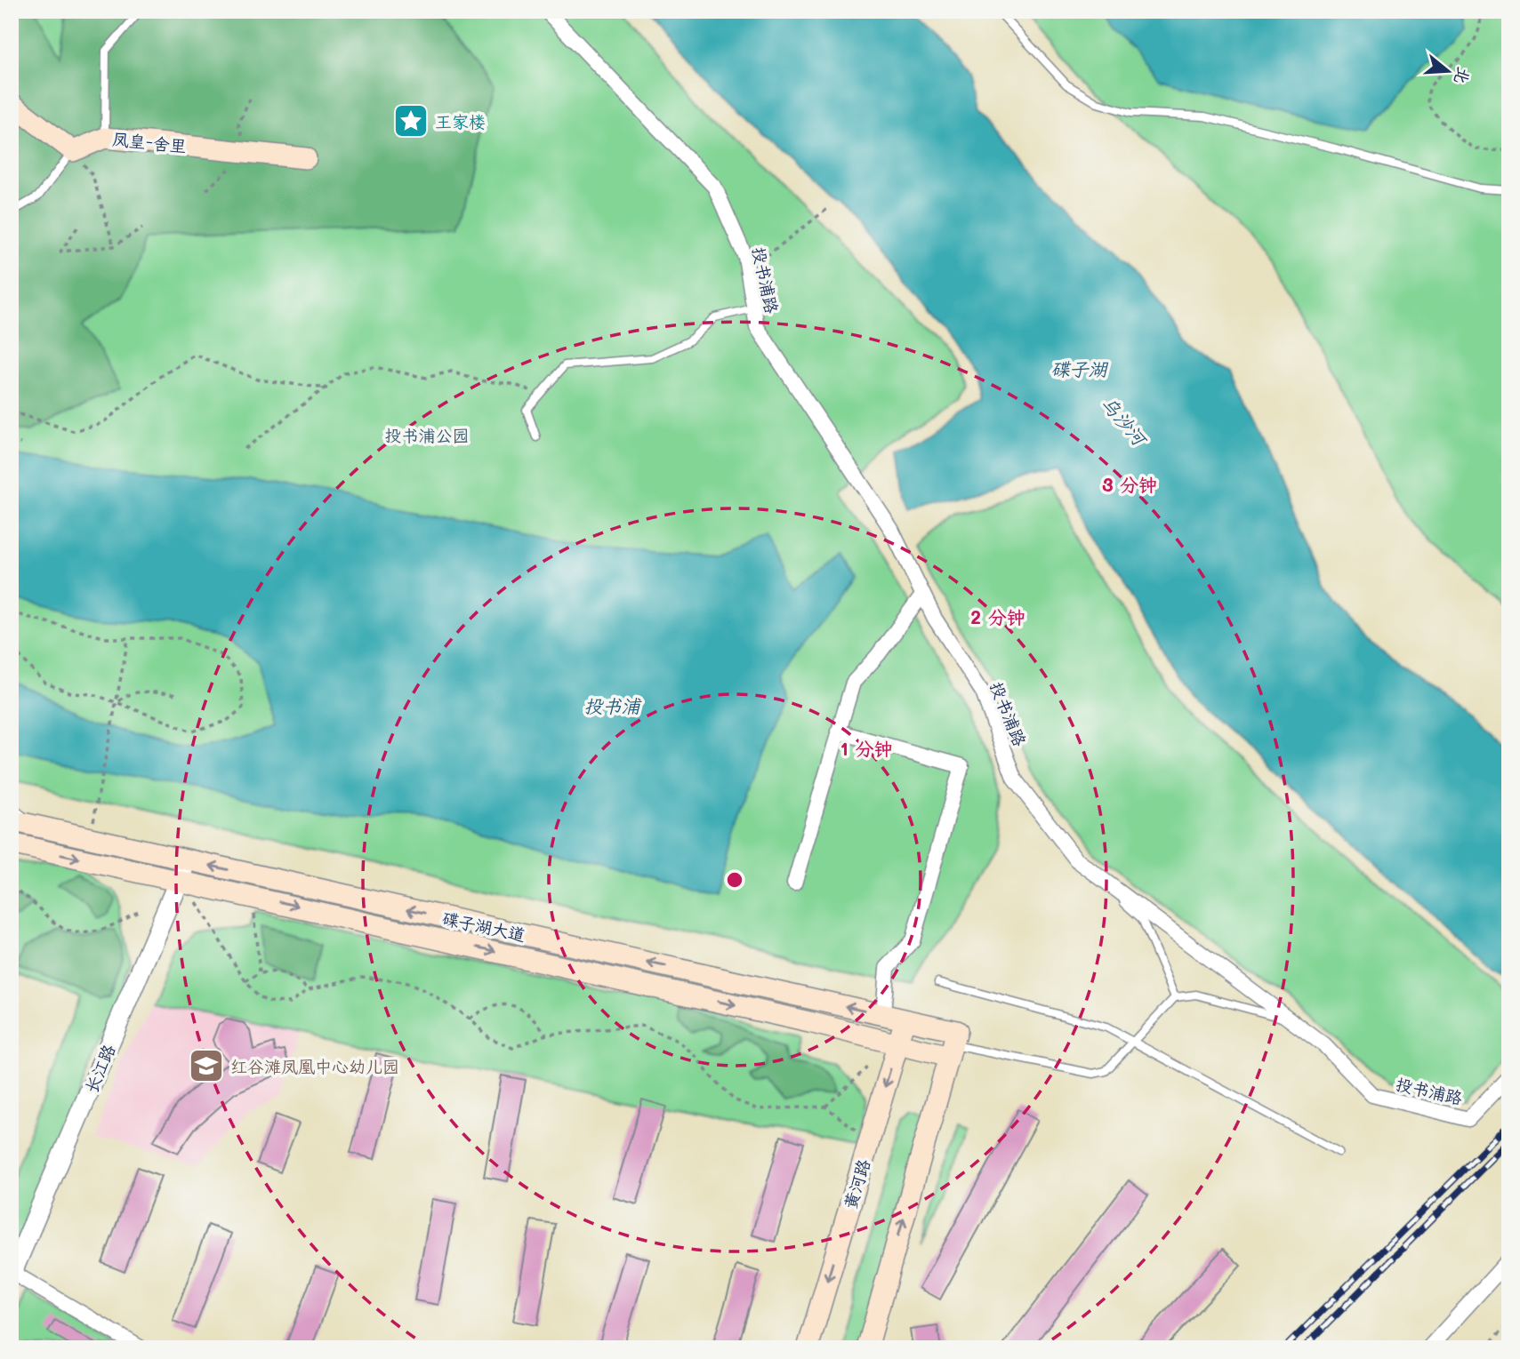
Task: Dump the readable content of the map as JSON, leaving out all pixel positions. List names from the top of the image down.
{
  "streets": {
    "main road": ["凤皇-舍里", "碟子湖大道", "黄河路"],
    "street": ["投书浦路", "长江路"]
  },
  "crossings": [
    ["碟子湖大道", "长江路"],
    ["碟子湖大道", "黄河路"]
  ],
  "water": ["碟子湖", "乌沙河", "投书浦"],
  "parks": ["投书浦公园"],
  "places": {
    "place": ["王家楼"],
    "school or university": ["红谷滩凤凰中心幼儿园"]
  },
  "north": "right",
  "rings": ["3 分钟", "2 分钟", "1 分钟"]
}
